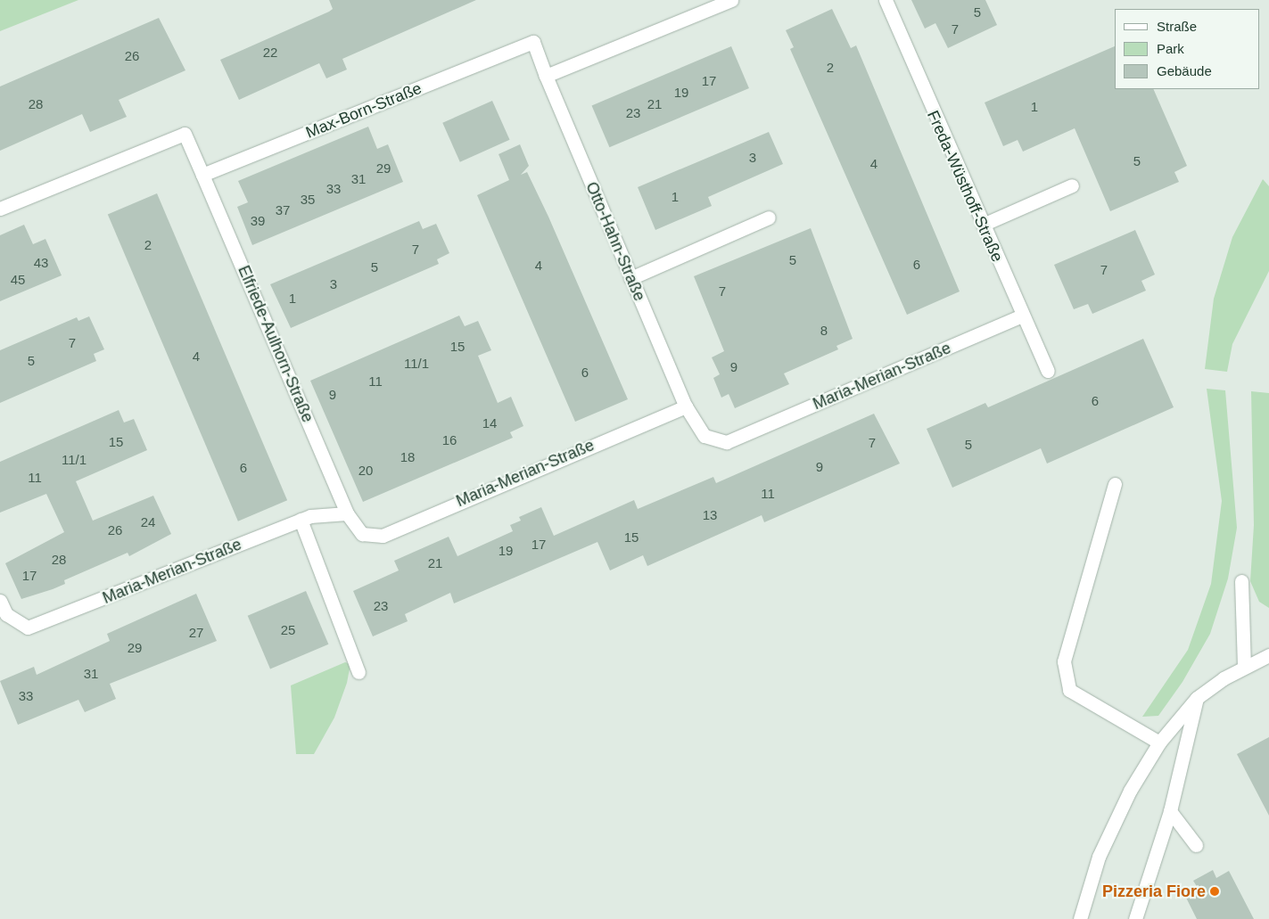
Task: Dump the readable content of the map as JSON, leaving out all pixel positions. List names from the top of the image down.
{
  "streets": {
    "street": [
      "Max-Born-Straße",
      "Freda-Wüsthoff-Straße",
      "Otto-Hahn-Straße",
      "Elfriede-Aulhorn-Straße",
      "Maria-Merian-Straße"
    ]
  },
  "crossings": [
    ["Max-Born-Straße", "Otto-Hahn-Straße"],
    ["Max-Born-Straße", "Elfriede-Aulhorn-Straße"],
    ["Freda-Wüsthoff-Straße", "Maria-Merian-Straße"],
    ["Otto-Hahn-Straße", "Maria-Merian-Straße"],
    ["Elfriede-Aulhorn-Straße", "Maria-Merian-Straße"]
  ],
  "places": ["Pizzeria Fiore"],
  "house_numbers": [
    "5",
    "7",
    "22",
    "26",
    "2",
    "17",
    "19",
    "28",
    "21",
    "1",
    "23",
    "3",
    "5",
    "4",
    "29",
    "31",
    "33",
    "1",
    "35",
    "37",
    "39",
    "2",
    "7",
    "5",
    "43",
    "6",
    "4",
    "5",
    "7",
    "45",
    "3",
    "7",
    "1",
    "8",
    "7",
    "15",
    "4",
    "5",
    "11/1",
    "9",
    "6",
    "11",
    "9",
    "6",
    "14",
    "16",
    "15",
    "7",
    "5",
    "18",
    "11/1",
    "9",
    "6",
    "20",
    "11",
    "11",
    "13",
    "24",
    "26",
    "15",
    "17",
    "19",
    "28",
    "21",
    "17",
    "23",
    "25",
    "27",
    "29",
    "31",
    "33"
  ],
  "legend": ["Straße", "Park", "Gebäude"]
}
